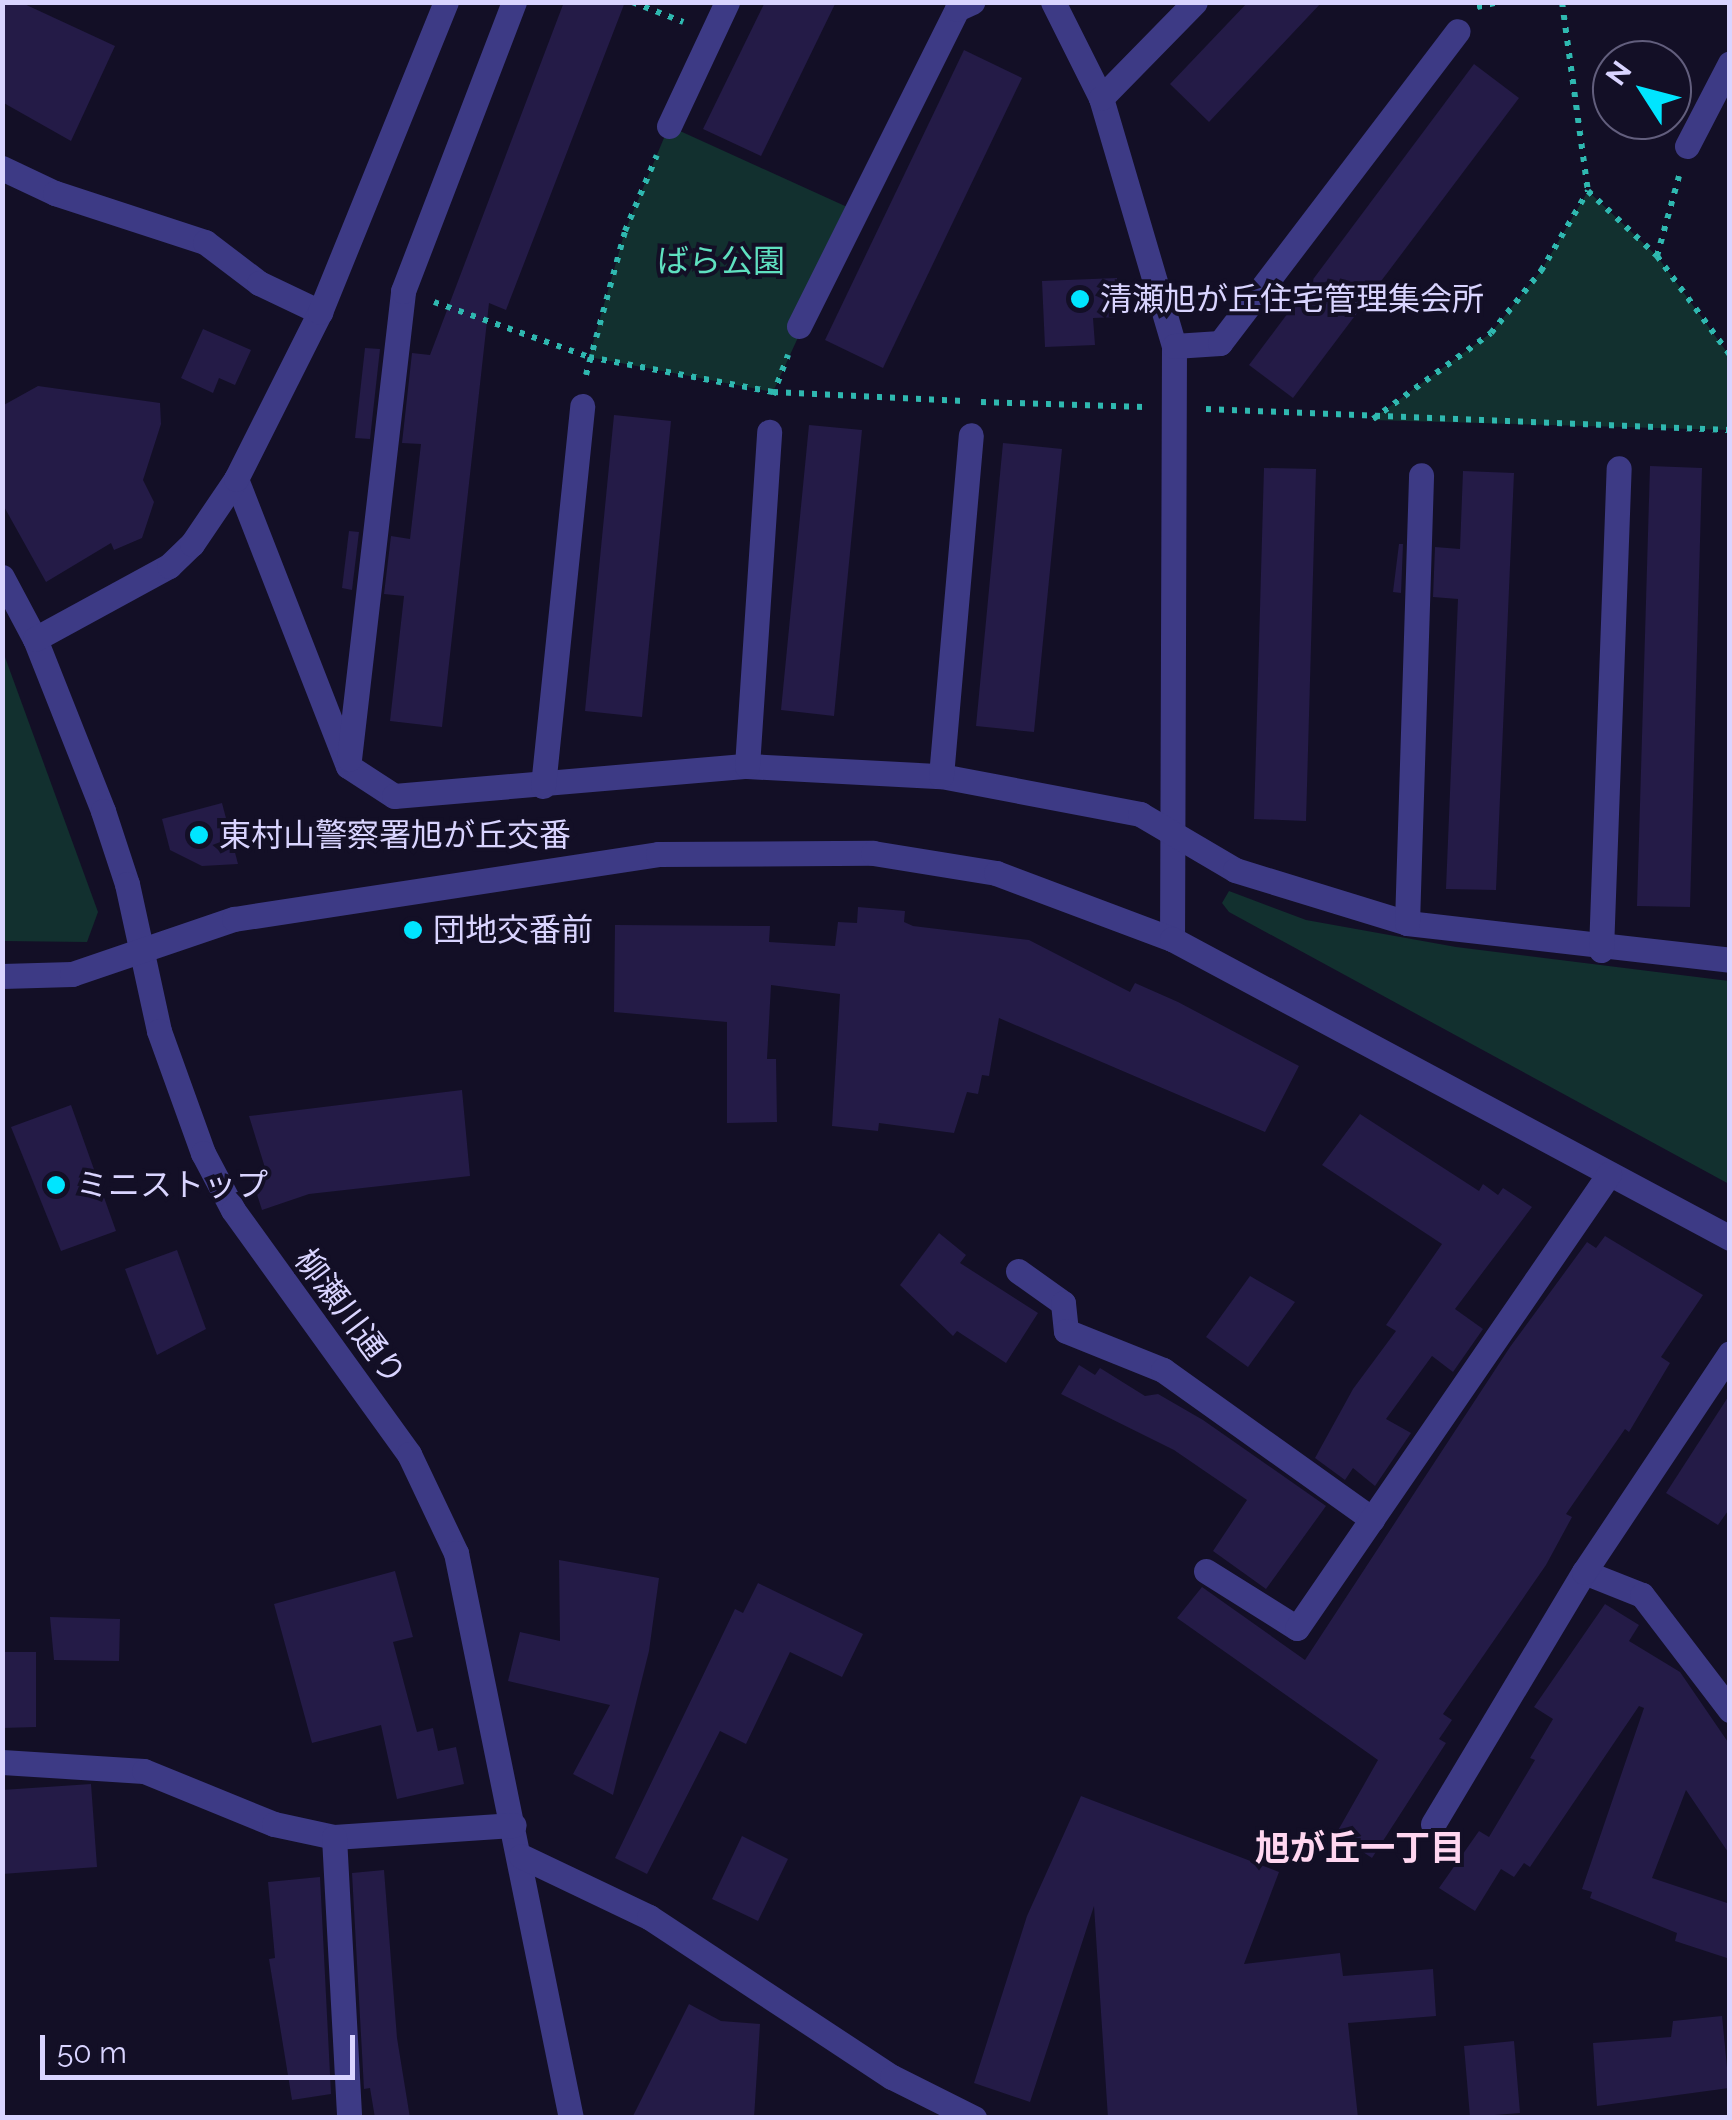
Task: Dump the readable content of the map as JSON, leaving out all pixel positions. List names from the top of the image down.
{
  "streets": {
    "street": ["柳瀬川通り"]
  },
  "districts": ["旭が丘一丁目"],
  "parks": ["ばら公園"],
  "places": [
    "清瀬旭が丘住宅管理集会所",
    "東村山警察署旭が丘交番",
    "団地交番前",
    "ミニストップ"
  ],
  "scale_bar": "50 m",
  "north": "top left"
}
